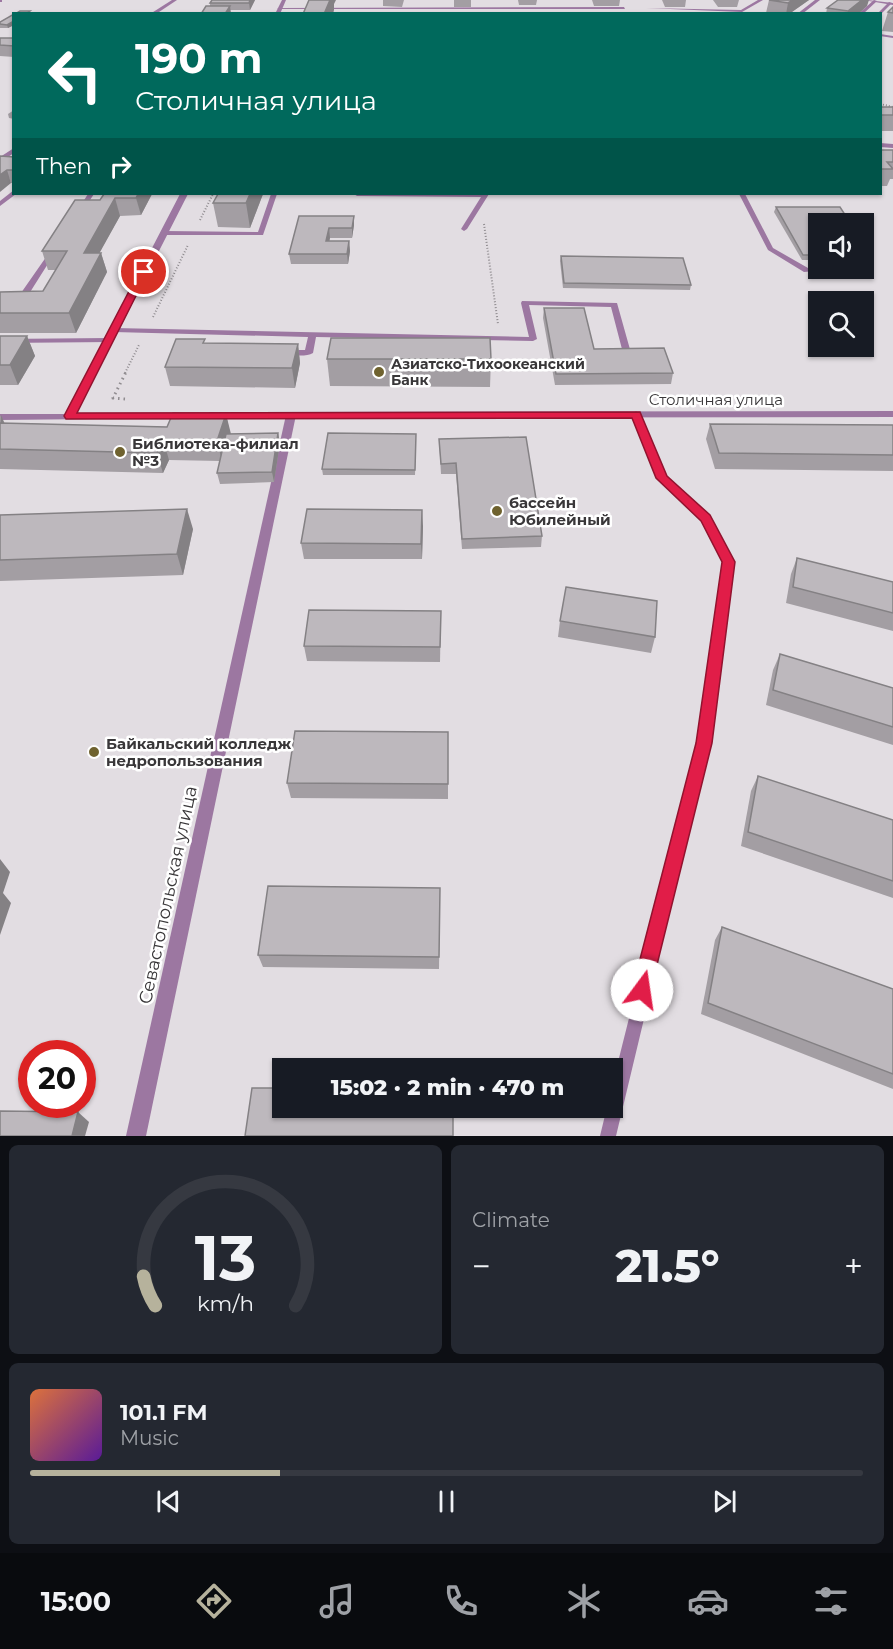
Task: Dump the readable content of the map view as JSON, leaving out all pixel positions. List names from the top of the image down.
{
  "streets": {
    "street": ["Столичная улица", "Севастопольская улица"]
  },
  "crossings": [
    ["Столичная улица", "Севастопольская улица"]
  ],
  "places": [
    "Азиатско-Тихоокеанский Банк",
    "Библиотека-филиал №3",
    "бассейн Юбилейный",
    "Байкальский колледж недропользования"
  ],
  "page": {
    "turn": ["190 m", "Столичная улица"],
    "then": "Then",
    "limit": "20",
    "trip": "15:02 · 2 min · 470 m",
    "tile": "Climate",
    "heat": ["−", "21.5°", "+"],
    "song": ["101.1 FM", "Music"],
    "tabs": "15:00",
    "gauge": ["13", "km/h"]
  }
}
